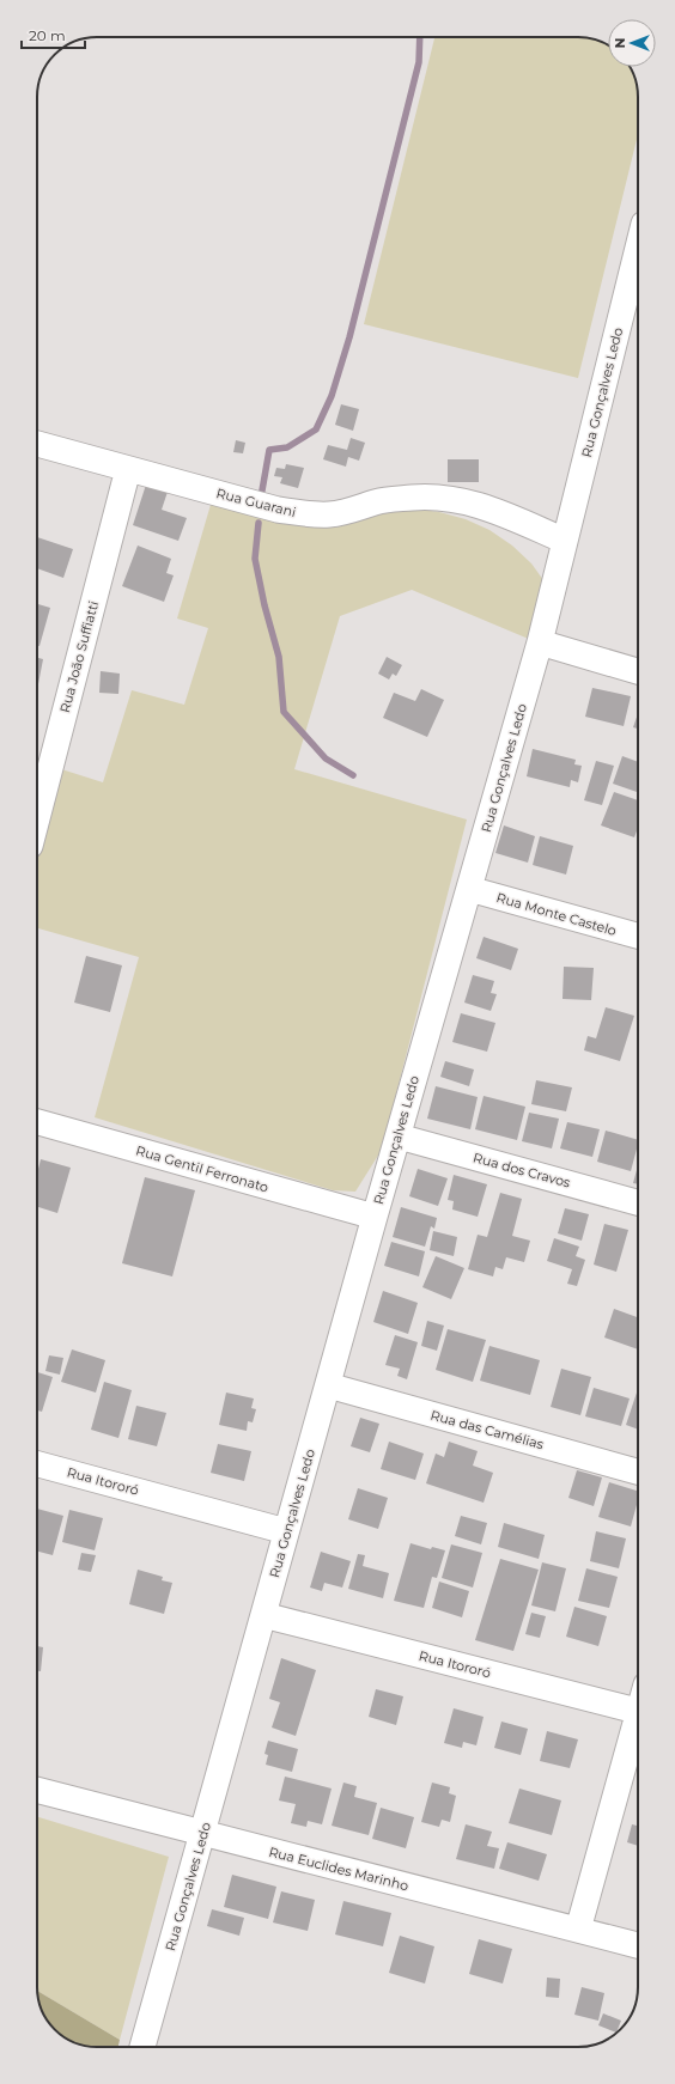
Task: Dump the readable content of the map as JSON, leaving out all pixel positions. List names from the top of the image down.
{
  "streets": {
    "street": [
      "Rua Gonçalves Ledo",
      "Rua Guarani",
      "Rua João Suffiatti",
      "Rua Monte Castelo",
      "Rua Gentil Ferronato",
      "Rua dos Cravos",
      "Rua das Camélias",
      "Rua Itororó",
      "Rua Euclides Marinho"
    ]
  },
  "crossings": [
    ["Rua Gonçalves Ledo", "Rua Guarani"],
    ["Rua Gonçalves Ledo", "Rua Monte Castelo"],
    ["Rua Gonçalves Ledo", "Rua Gentil Ferronato"],
    ["Rua Gonçalves Ledo", "Rua dos Cravos"],
    ["Rua Gonçalves Ledo", "Rua das Camélias"],
    ["Rua Gonçalves Ledo", "Rua Itororó"],
    ["Rua Gonçalves Ledo", "Rua Euclides Marinho"],
    ["Rua Guarani", "Rua João Suffiatti"]
  ],
  "scale_bar": "20 m",
  "north": "left"
}
